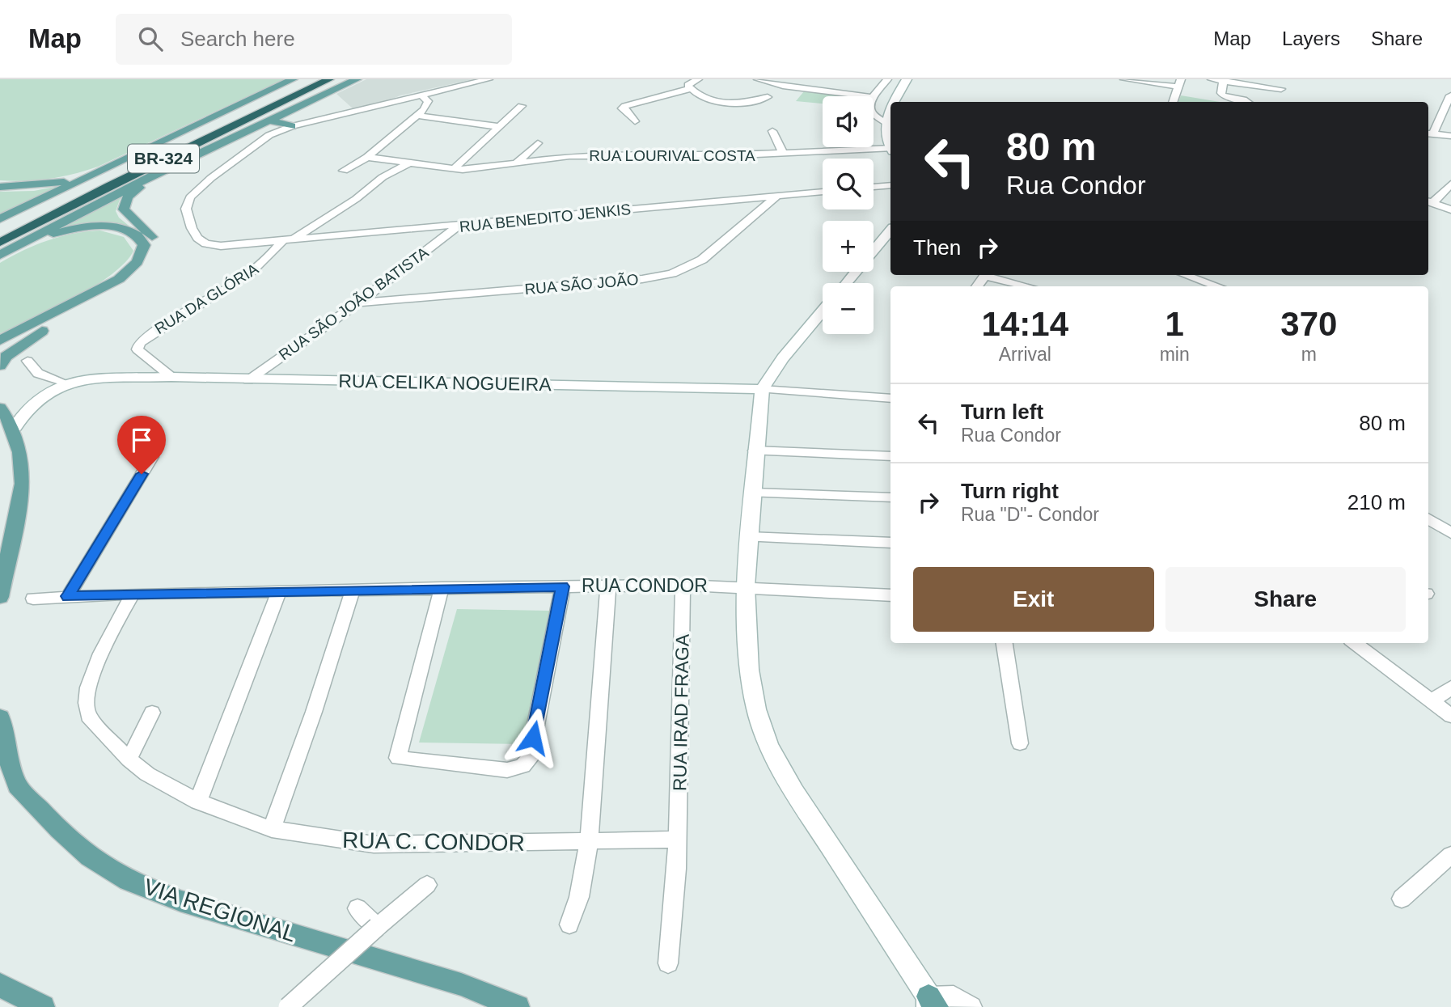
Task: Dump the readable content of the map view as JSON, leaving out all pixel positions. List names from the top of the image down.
{
  "streets": {
    "highway": ["BR-324"],
    "main road": ["RUA CELIKA NOGUEIRA", "VIA REGIONAL"],
    "street": [
      "RUA LOURIVAL COSTA",
      "RUA BENEDITO JENKIS",
      "RUA SÃO JOÃO",
      "RUA DA GLÓRIA",
      "RUA SÃO JOÃO BATISTA",
      "RUA CONDOR",
      "RUA IRAD FRAGA",
      "RUA C. CONDOR"
    ]
  },
  "crossings": [
    ["RUA LOURIVAL COSTA", "RUA DA GLÓRIA"],
    ["RUA BENEDITO JENKIS", "RUA SÃO JOÃO"],
    ["RUA BENEDITO JENKIS", "RUA DA GLÓRIA"],
    ["RUA BENEDITO JENKIS", "RUA SÃO JOÃO BATISTA"],
    ["RUA SÃO JOÃO", "RUA SÃO JOÃO BATISTA"],
    ["RUA DA GLÓRIA", "RUA CELIKA NOGUEIRA"],
    ["RUA SÃO JOÃO BATISTA", "RUA CELIKA NOGUEIRA"],
    ["RUA CONDOR", "RUA IRAD FRAGA"],
    ["RUA CONDOR", "RUA C. CONDOR"],
    ["RUA IRAD FRAGA", "RUA C. CONDOR"]
  ],
  "page": {
    "header": "Map",
    "search": "Search here",
    "nav": ["Map", "Layers", "Share"],
    "map_buttons": ["+", "−"],
    "turn": ["80 m", "Rua Condor"],
    "then": "Then",
    "eta": [
      "14:14",
      "Arrival",
      "1",
      "min",
      "370",
      "m"
    ],
    "list": [
      {
        "name": "Turn left",
        "note": "Rua Condor",
        "value": "80 m"
      },
      {
        "name": "Turn right",
        "note": "Rua \"D\"- Condor",
        "value": "210 m"
      }
    ],
    "buttons": ["Exit", "Share"]
  }
}
